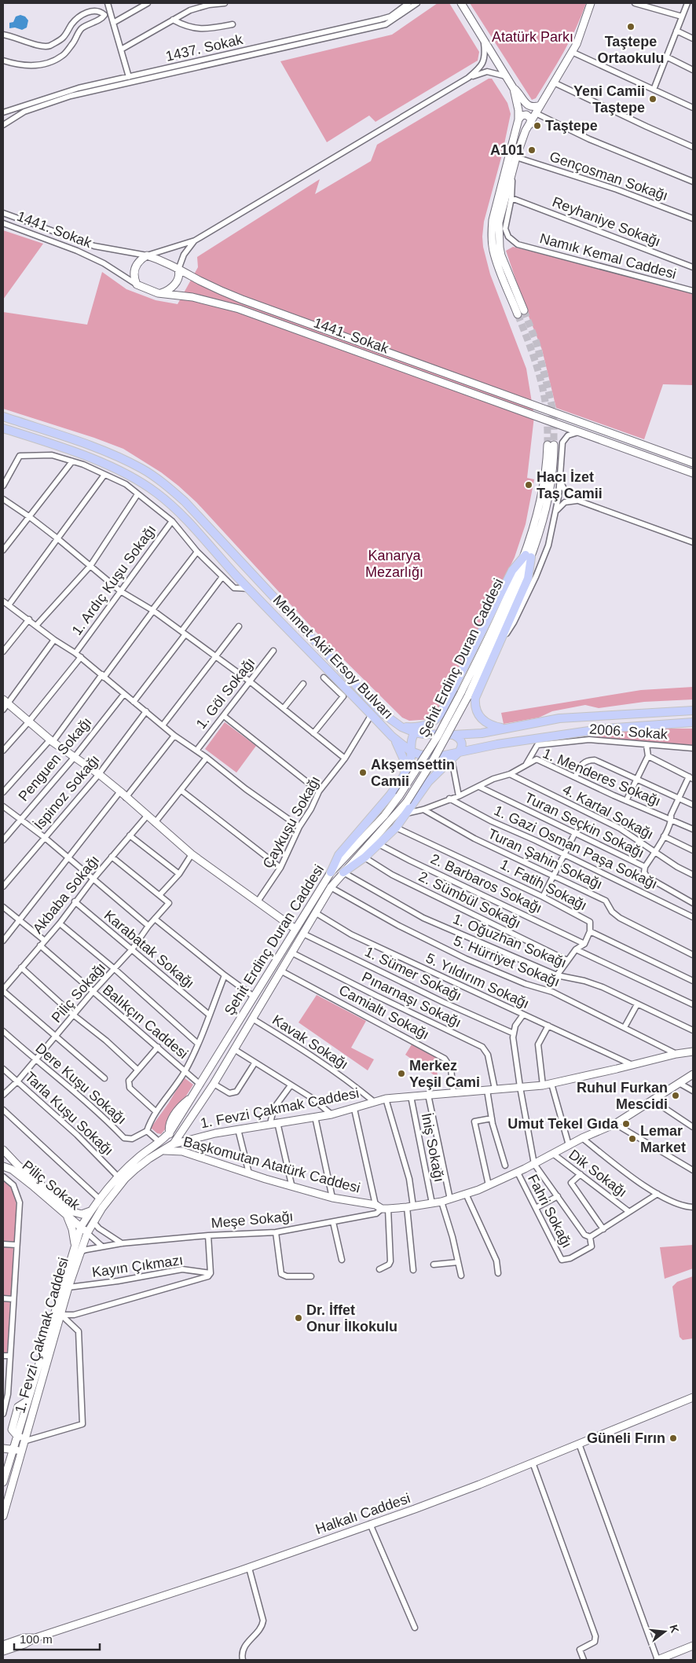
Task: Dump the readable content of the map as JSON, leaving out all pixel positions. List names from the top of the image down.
{
  "streets": {
    "main road": [
      "1441. Sokak",
      "Mehmet Akif Ersoy Bulvarı",
      "Şehit Erdinç Duran Caddesi",
      "1. Fevzi Çakmak Caddesi",
      "Başkomutan Atatürk Caddesi",
      "Piliç Sokak",
      "Halkalı Caddesi"
    ],
    "street": [
      "1437. Sokak",
      "Gençosman Sokağı",
      "Reyhaniye Sokağı",
      "Namık Kemal Caddesi",
      "1. Ardıç Kuşu Sokağı",
      "1. Göl Sokağı",
      "2006. Sokak",
      "Penguen Sokağı",
      "1. Menderes Sokağı",
      "İspinoz Sokağı",
      "4. Kartal Sokağı",
      "Çaykuşu Sokağı",
      "Turan Seçkin Sokağı",
      "1. Gazi Osman Paşa Sokağı",
      "Turan Şahin Sokağı",
      "2. Barbaros Sokağı",
      "1. Fatih Sokağı",
      "Akbaba Sokağı",
      "2. Sümbül Sokağı",
      "1. Oğuzhan Sokağı",
      "Karabatak Sokağı",
      "5. Hürriyet Sokağı",
      "1. Sümer Sokağı",
      "5. Yıldırım Sokağı",
      "Piliç Sokağı",
      "Pınarnaşı Sokağı",
      "Camialtı Sokağı",
      "Balıkçın Caddesi",
      "Kavak Sokağı",
      "Dere Kuşu Sokağı",
      "Tarla Kuşu Sokağı",
      "İniş Sokağı",
      "Dik Sokağı",
      "Fahri Sokağı",
      "Meşe Sokağı",
      "Kayın Çıkmazı"
    ]
  },
  "crossings": [
    ["Reyhaniye Sokağı", "Namık Kemal Caddesi"],
    ["Mehmet Akif Ersoy Bulvarı", "Çaykuşu Sokağı"],
    ["Şehit Erdinç Duran Caddesi", "1. Oğuzhan Sokağı"],
    ["Şehit Erdinç Duran Caddesi", "5. Hürriyet Sokağı"],
    ["Şehit Erdinç Duran Caddesi", "1. Sümer Sokağı"],
    ["Şehit Erdinç Duran Caddesi", "5. Yıldırım Sokağı"],
    ["Şehit Erdinç Duran Caddesi", "Pınarnaşı Sokağı"],
    ["Şehit Erdinç Duran Caddesi", "Camialtı Sokağı"],
    ["Şehit Erdinç Duran Caddesi", "Balıkçın Caddesi"],
    ["Şehit Erdinç Duran Caddesi", "Kavak Sokağı"],
    ["Şehit Erdinç Duran Caddesi", "1. Fevzi Çakmak Caddesi"],
    ["Şehit Erdinç Duran Caddesi", "Tarla Kuşu Sokağı"],
    ["Şehit Erdinç Duran Caddesi", "Piliç Sokak"],
    ["2006. Sokak", "1. Menderes Sokağı"],
    ["1. Menderes Sokağı", "4. Kartal Sokağı"],
    ["1. Menderes Sokağı", "Turan Seçkin Sokağı"],
    ["1. Menderes Sokağı", "1. Gazi Osman Paşa Sokağı"],
    ["1. Menderes Sokağı", "Turan Şahin Sokağı"],
    ["Akbaba Sokağı", "Karabatak Sokağı"],
    ["Akbaba Sokağı", "Balıkçın Caddesi"],
    ["Karabatak Sokağı", "Piliç Sokağı"],
    ["5. Hürriyet Sokağı", "1. Fevzi Çakmak Caddesi"],
    ["5. Yıldırım Sokağı", "1. Fevzi Çakmak Caddesi"],
    ["Piliç Sokağı", "Balıkçın Caddesi"],
    ["Piliç Sokağı", "Dere Kuşu Sokağı"],
    ["Piliç Sokağı", "Tarla Kuşu Sokağı"],
    ["Pınarnaşı Sokağı", "1. Fevzi Çakmak Caddesi"],
    ["Camialtı Sokağı", "1. Fevzi Çakmak Caddesi"],
    ["Kavak Sokağı", "1. Fevzi Çakmak Caddesi"],
    ["1. Fevzi Çakmak Caddesi", "İniş Sokağı"],
    ["1. Fevzi Çakmak Caddesi", "Başkomutan Atatürk Caddesi"],
    ["1. Fevzi Çakmak Caddesi", "Piliç Sokak"],
    ["1. Fevzi Çakmak Caddesi", "Meşe Sokağı"],
    ["1. Fevzi Çakmak Caddesi", "Kayın Çıkmazı"],
    ["İniş Sokağı", "Başkomutan Atatürk Caddesi"],
    ["Başkomutan Atatürk Caddesi", "Dik Sokağı"],
    ["Başkomutan Atatürk Caddesi", "Fahri Sokağı"],
    ["Başkomutan Atatürk Caddesi", "Meşe Sokağı"]
  ],
  "parks": ["Atatürk Parkı", "Kanarya Mezarlığı"],
  "places": [
    "Taştepe Ortaokulu",
    "Yeni Camii Taştepe",
    "Taştepe",
    "A101",
    "Hacı İzet Taş Camii",
    "Akşemsettin Camii",
    "Merkez Yeşil Cami",
    "Ruhul Furkan Mescidi",
    "Umut Tekel Gıda",
    "Lemar Market",
    "Dr. İffet Onur İlkokulu",
    "Güneli Fırın"
  ],
  "scale_bar": "100 m",
  "north": "right"
}
